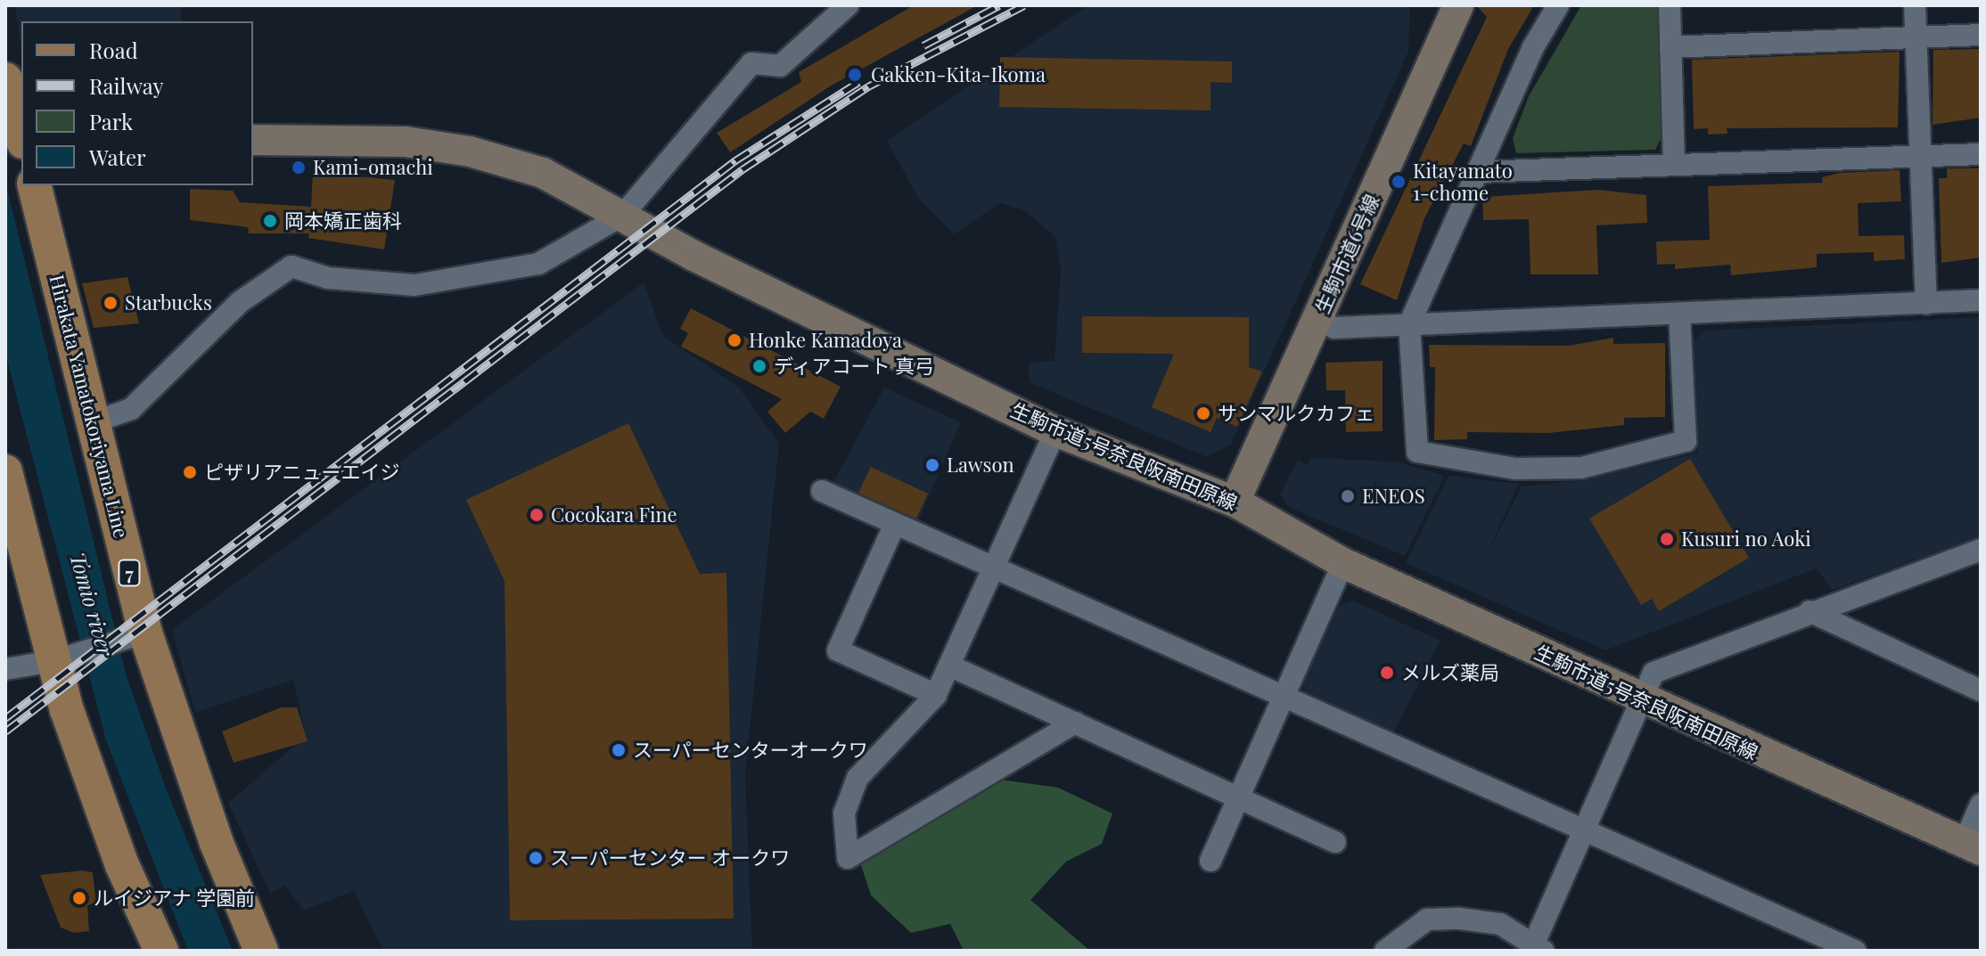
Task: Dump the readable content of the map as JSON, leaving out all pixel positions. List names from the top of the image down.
{
  "streets": {
    "main road": ["Hirakata Yamatokoriyama Line", "7"],
    "street": ["生駒市道6号線", "生駒市道5号奈良阪南田原線"]
  },
  "crossings": [
    ["生駒市道6号線", "生駒市道5号奈良阪南田原線"]
  ],
  "water": ["Tomio river"],
  "places": [
    "Gakken-Kita-Ikoma",
    "Kami-omachi",
    "Kitayamato 1-chome",
    "岡本矯正歯科",
    "Starbucks",
    "Honke Kamadoya",
    "ディアコート 真弓",
    "サンマルクカフェ",
    "Lawson",
    "ピザリアニューエイジ",
    "ENEOS",
    "Cocokara Fine",
    "Kusuri no Aoki",
    "メルズ薬局",
    "スーパーセンターオークワ",
    "スーパーセンター オークワ",
    "ルイジアナ 学園前"
  ],
  "legend": [
    "Road",
    "Railway",
    "Park",
    "Water"
  ]
}
